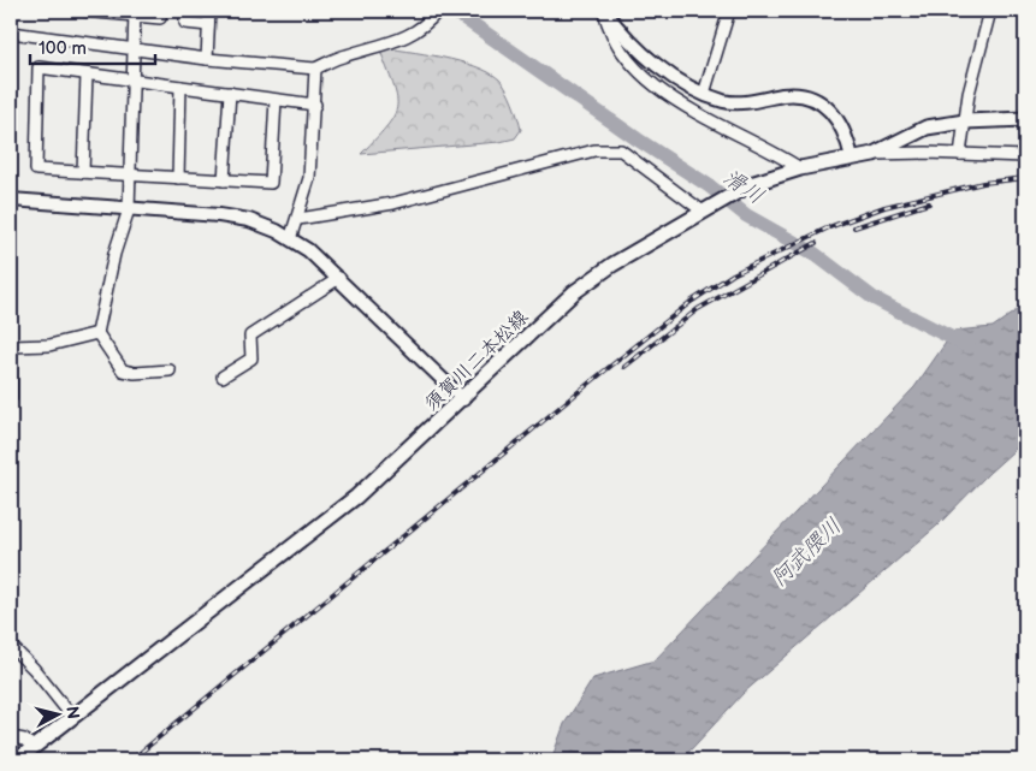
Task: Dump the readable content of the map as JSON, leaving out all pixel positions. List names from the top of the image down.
{
  "streets": {
    "main road": ["須賀川二本松線"]
  },
  "water": ["滑川", "阿武隈川"],
  "scale_bar": "100 m",
  "north": "right"
}
